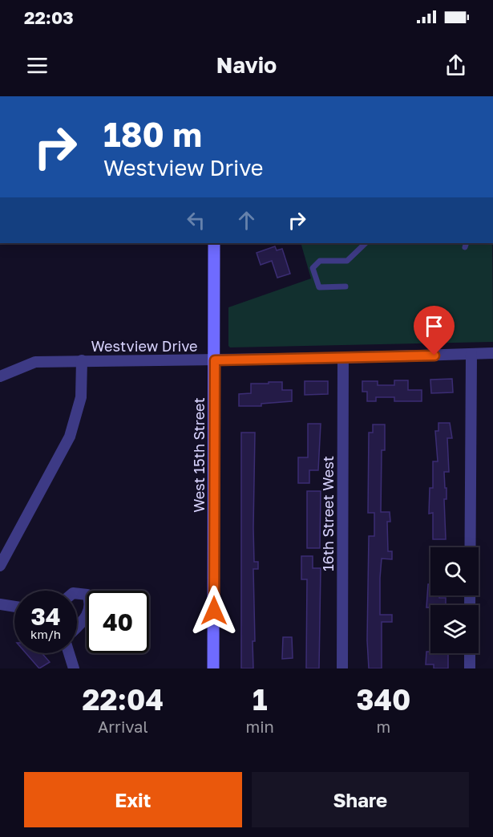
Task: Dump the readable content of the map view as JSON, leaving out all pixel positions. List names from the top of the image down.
{
  "streets": {
    "street": ["Westview Drive", "West 15th Street", "16th Street West"]
  },
  "crossings": [
    ["Westview Drive", "West 15th Street"],
    ["Westview Drive", "16th Street West"]
  ],
  "page": {
    "status": "22:03",
    "header": "Navio",
    "turn": ["180 m", "Westview Drive"],
    "speed": "34 km/h",
    "limit": "40",
    "eta": [
      "22:04",
      "Arrival",
      "1",
      "min",
      "340",
      "m"
    ],
    "buttons": ["Exit", "Share"]
  }
}
